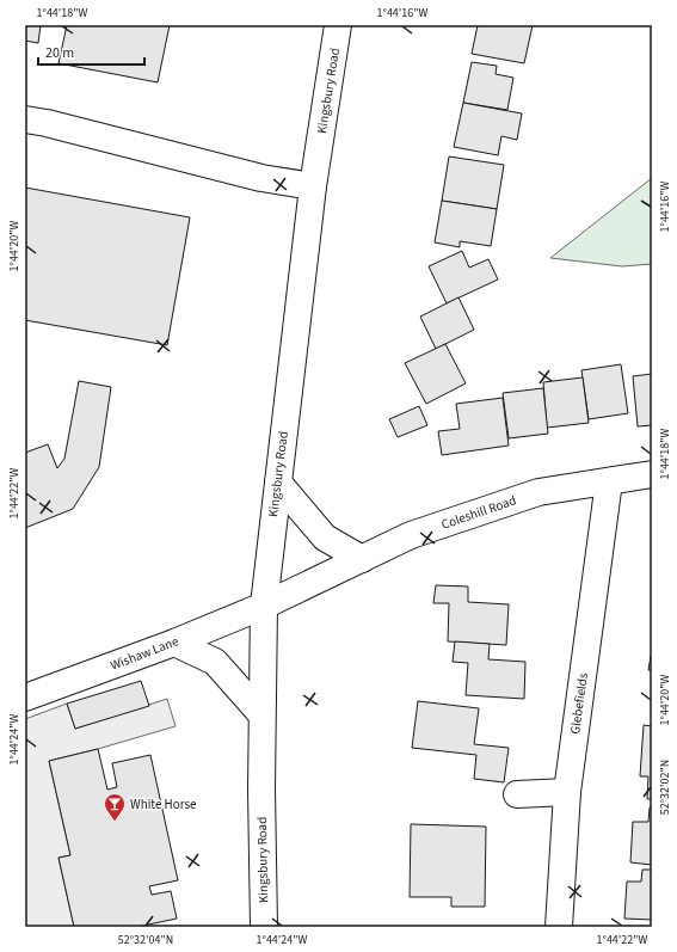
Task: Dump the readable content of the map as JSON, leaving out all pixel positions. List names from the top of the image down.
{
  "streets": {
    "main road": [
      "Kingsbury Road",
      "Coleshill Road",
      "Wishaw Lane",
      "Glebefields"
    ]
  },
  "crossings": [
    ["Kingsbury Road", "Coleshill Road"],
    ["Kingsbury Road", "Wishaw Lane"],
    ["Coleshill Road", "Wishaw Lane"],
    ["Coleshill Road", "Glebefields"]
  ],
  "places": {
    "bar": ["White Horse"]
  },
  "scale_bar": "20 m",
  "coordinates": [
    "1°44'18\"W",
    "1°44'16\"W",
    "1°44'20\"W",
    "1°44'22\"W",
    "1°44'24\"W",
    "52°32'02\"N",
    "52°32'04\"N"
  ]
}
